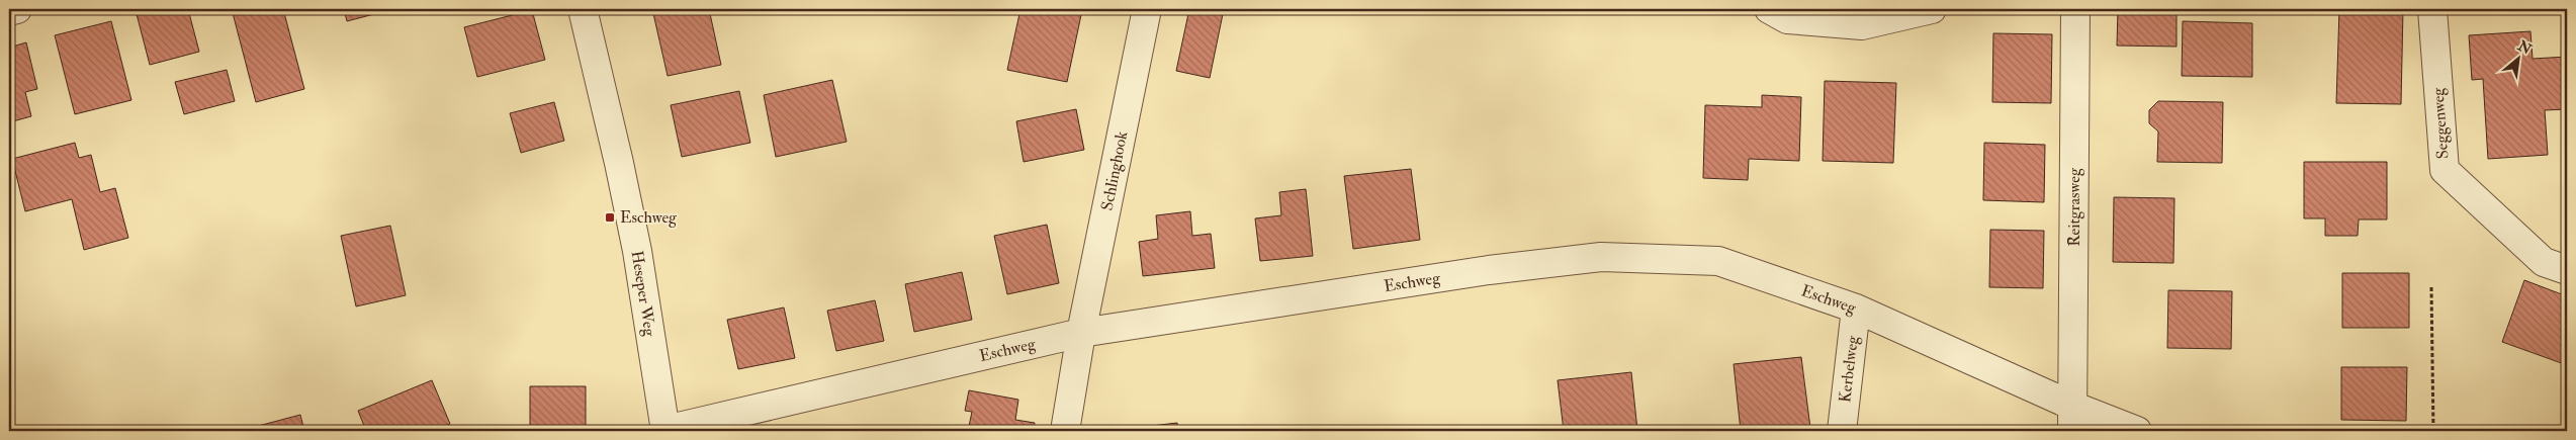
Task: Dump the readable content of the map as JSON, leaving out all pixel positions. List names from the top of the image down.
{
  "streets": {
    "street": [
      "Seggenweg",
      "Schlinghook",
      "Reitgrasweg",
      "Eschweg",
      "Heseper Weg",
      "Kerbelweg"
    ]
  },
  "crossings": [
    ["Schlinghook", "Eschweg"],
    ["Reitgrasweg", "Eschweg"],
    ["Eschweg", "Heseper Weg"],
    ["Eschweg", "Kerbelweg"]
  ],
  "places": {
    "transit": ["Eschweg"]
  },
  "north": "top right"
}
